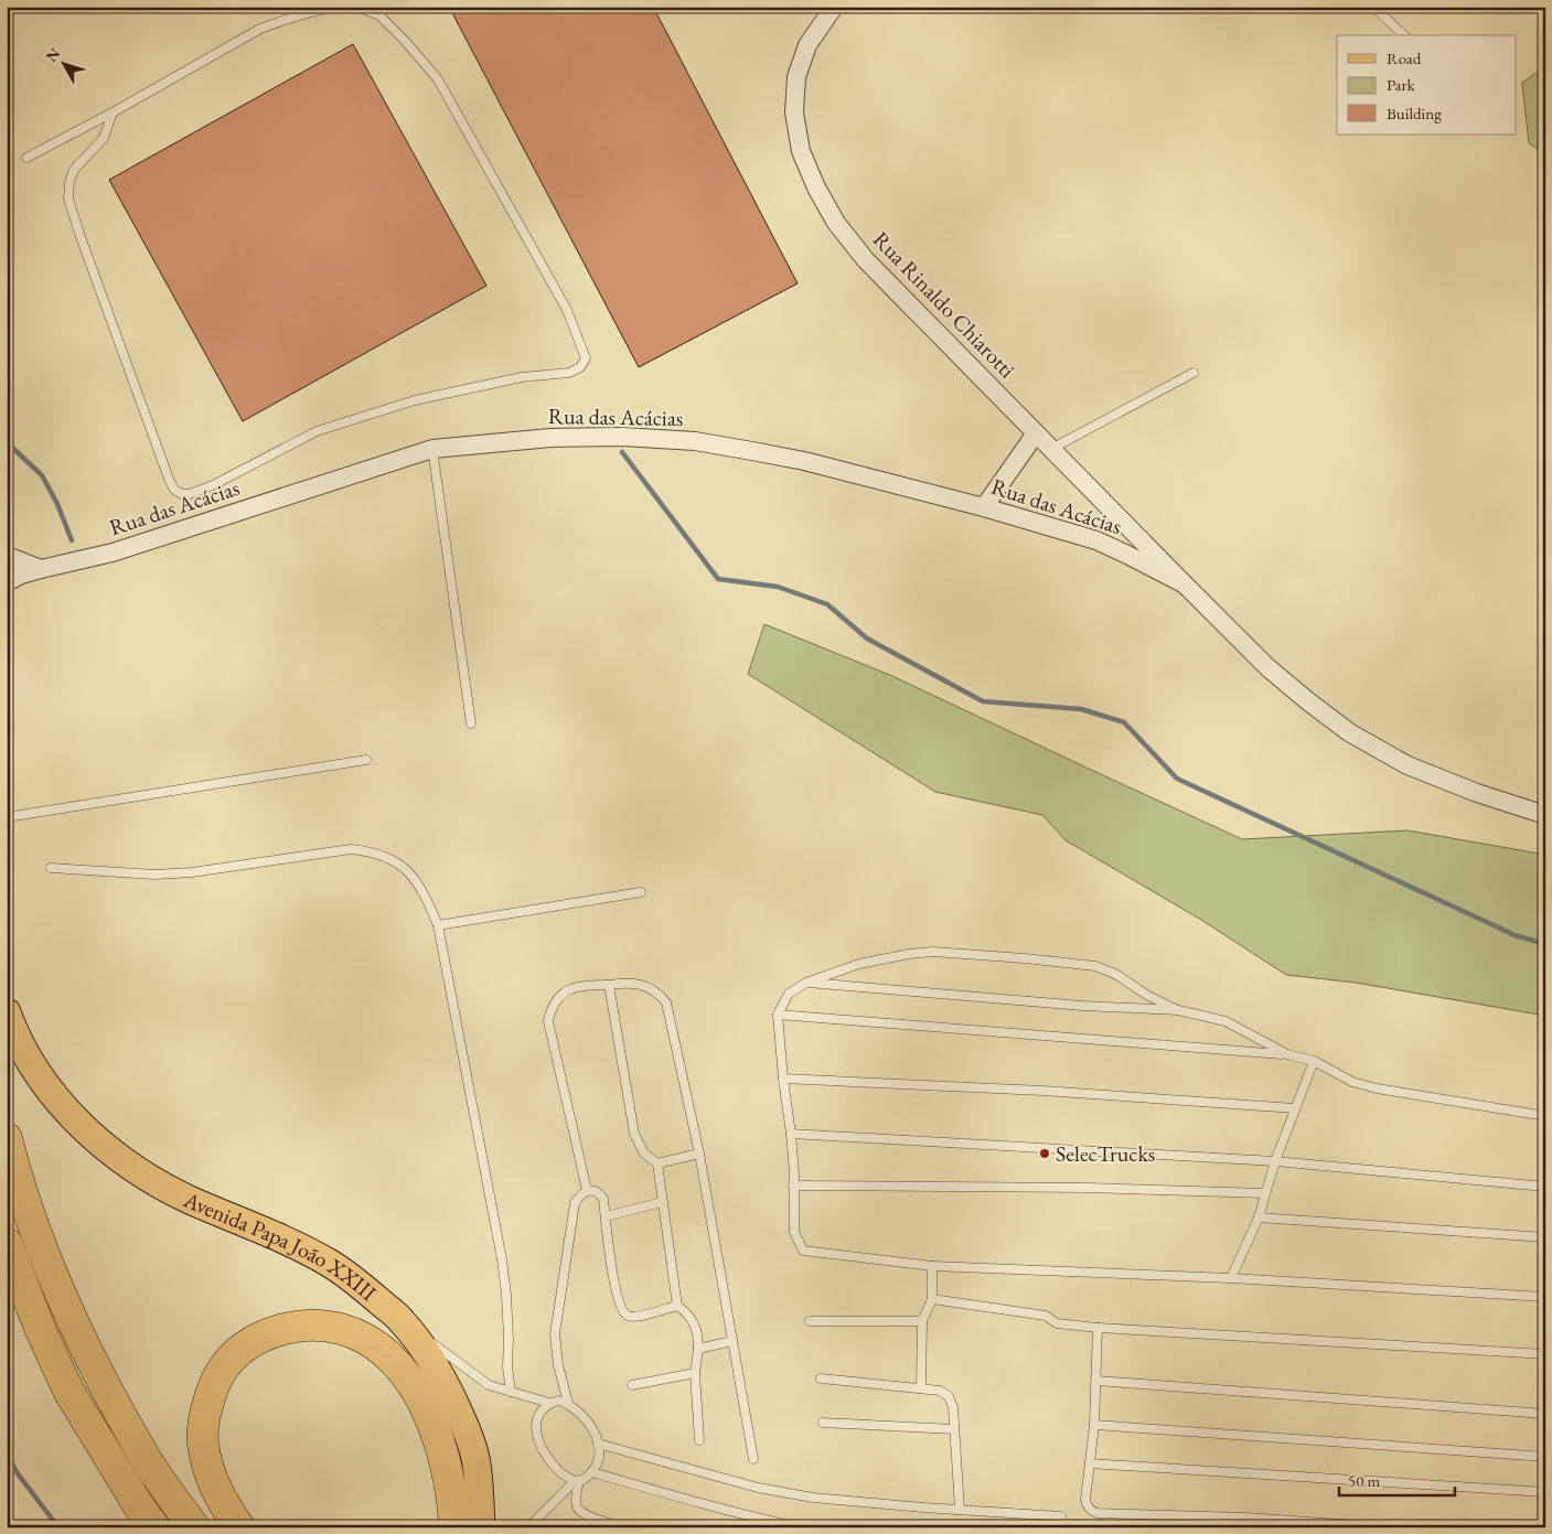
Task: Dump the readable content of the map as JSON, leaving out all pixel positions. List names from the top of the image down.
{
  "streets": {
    "main road": ["Avenida Papa João XXIII"],
    "street": ["Rua Rinaldo Chiarotti", "Rua das Acácias"]
  },
  "crossings": [
    ["Rua Rinaldo Chiarotti", "Rua das Acácias"]
  ],
  "places": ["SelecTrucks"],
  "legend": ["Road", "Park", "Building"],
  "scale_bar": "50 m",
  "north": "top left"
}
